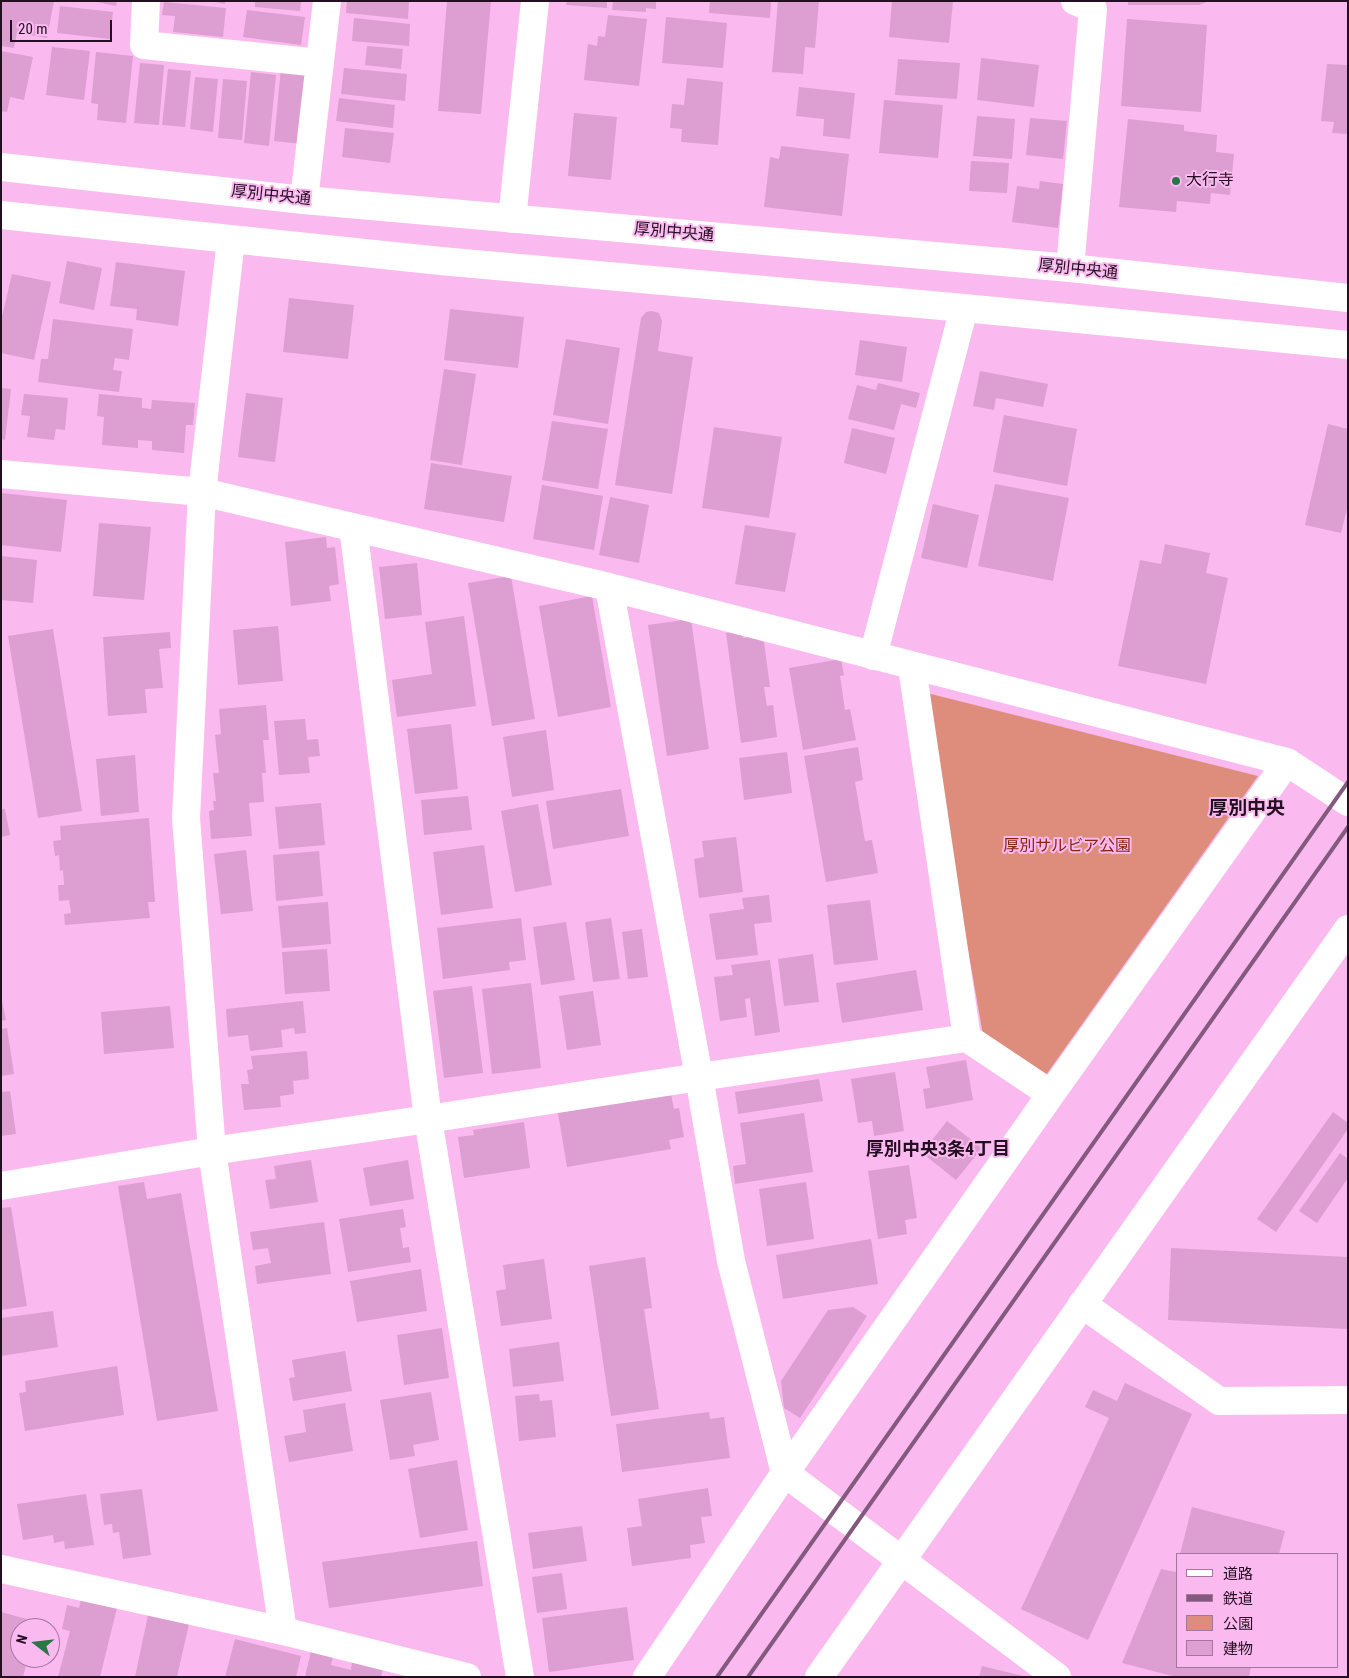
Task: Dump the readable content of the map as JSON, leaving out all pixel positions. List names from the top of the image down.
{
  "streets": {
    "street": ["厚別中央通"]
  },
  "districts": ["厚別中央", "厚別中央3条4丁目"],
  "parks": ["厚別サルビア公園"],
  "places": ["大行寺"],
  "legend": [
    "道路",
    "鉄道",
    "公園",
    "建物"
  ],
  "scale_bar": "20 m",
  "north": "left"
}
